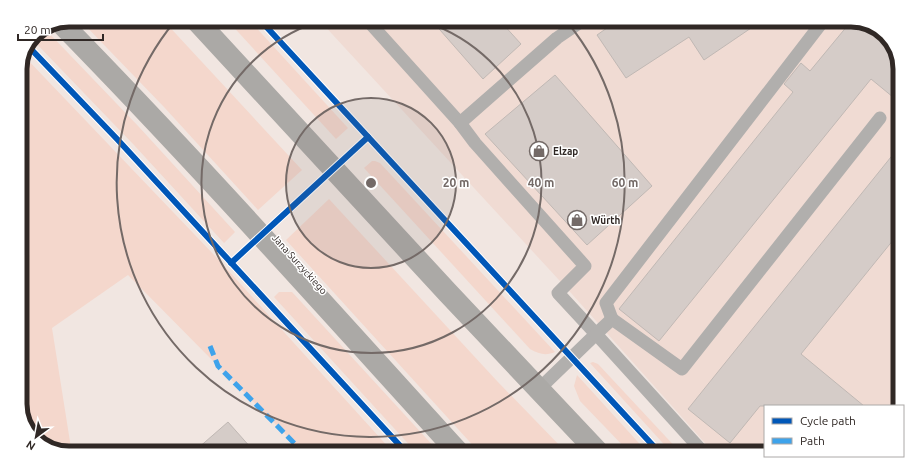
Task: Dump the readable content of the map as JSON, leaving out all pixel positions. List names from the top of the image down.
{
  "streets": {
    "main road": ["Jana Surzyckiego"]
  },
  "places": {
    "shop": ["Elzap", "Würth"]
  },
  "legend": ["Cycle path", "Path"],
  "scale_bar": "20 m",
  "north": "bottom left",
  "rings": ["20 m", "40 m", "60 m"]
}
